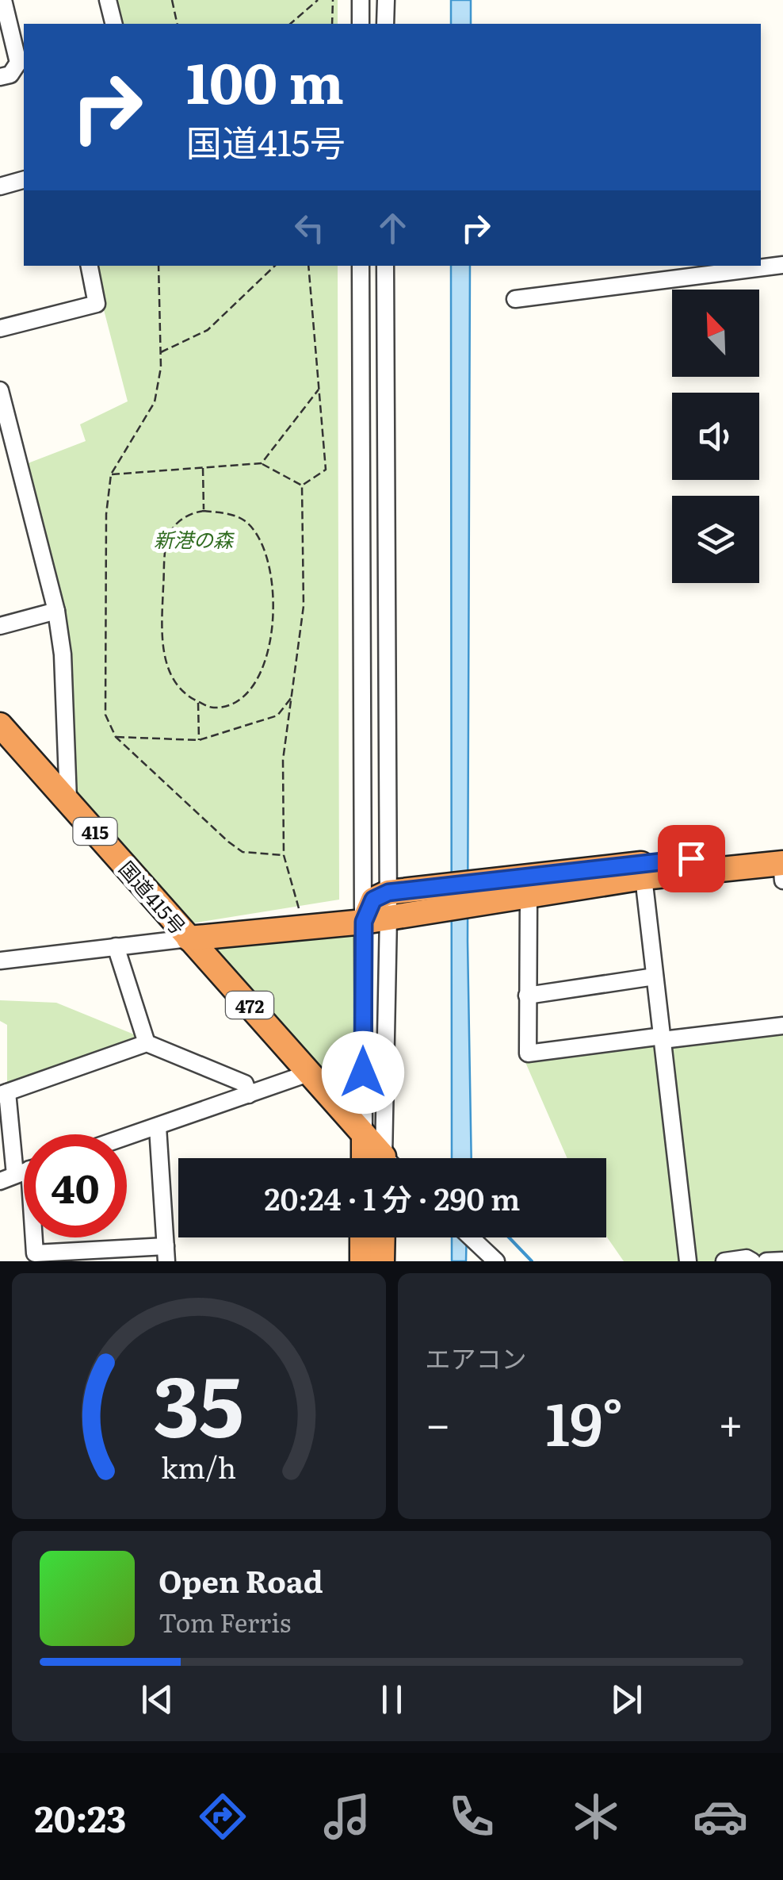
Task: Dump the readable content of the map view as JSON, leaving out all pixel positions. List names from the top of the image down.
{
  "streets": {
    "highway": ["415", "国道415号", "472"]
  },
  "crossings": [
    ["国道415号", "472"]
  ],
  "parks": ["新港の森"],
  "north": "top left",
  "page": {
    "turn": ["100 m", "国道415号"],
    "limit": "40",
    "trip": "20:24 · 1 分 · 290 m",
    "tile": "エアコン",
    "heat": ["−", "19°", "+"],
    "song": ["Open Road", "Tom Ferris"],
    "tabs": "20:23",
    "gauge": ["35", "km/h"]
  }
}
